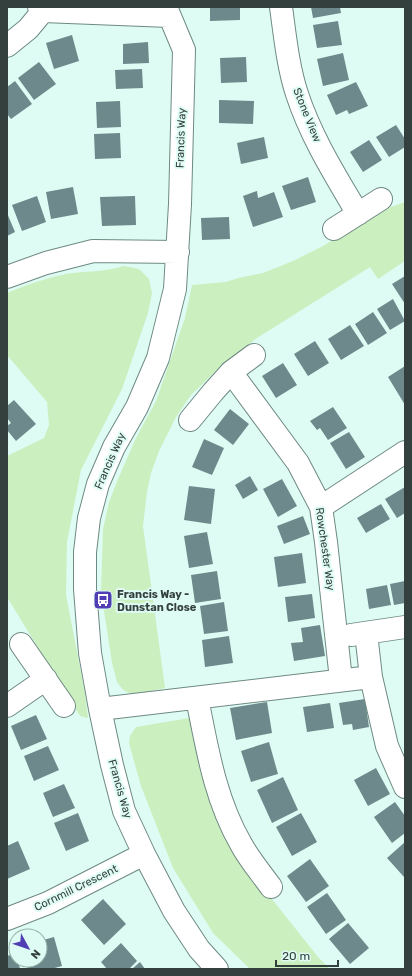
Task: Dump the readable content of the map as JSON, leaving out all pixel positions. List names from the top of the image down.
{
  "streets": {
    "street": [
      "Stone View",
      "Francis Way",
      "Rowchester Way",
      "Cornmill Crescent"
    ]
  },
  "crossings": [
    ["Francis Way", "Cornmill Crescent"]
  ],
  "places": {
    "bus stop": ["Francis Way - Dunstan Close"]
  },
  "scale_bar": "20 m",
  "north": "bottom right"
}
